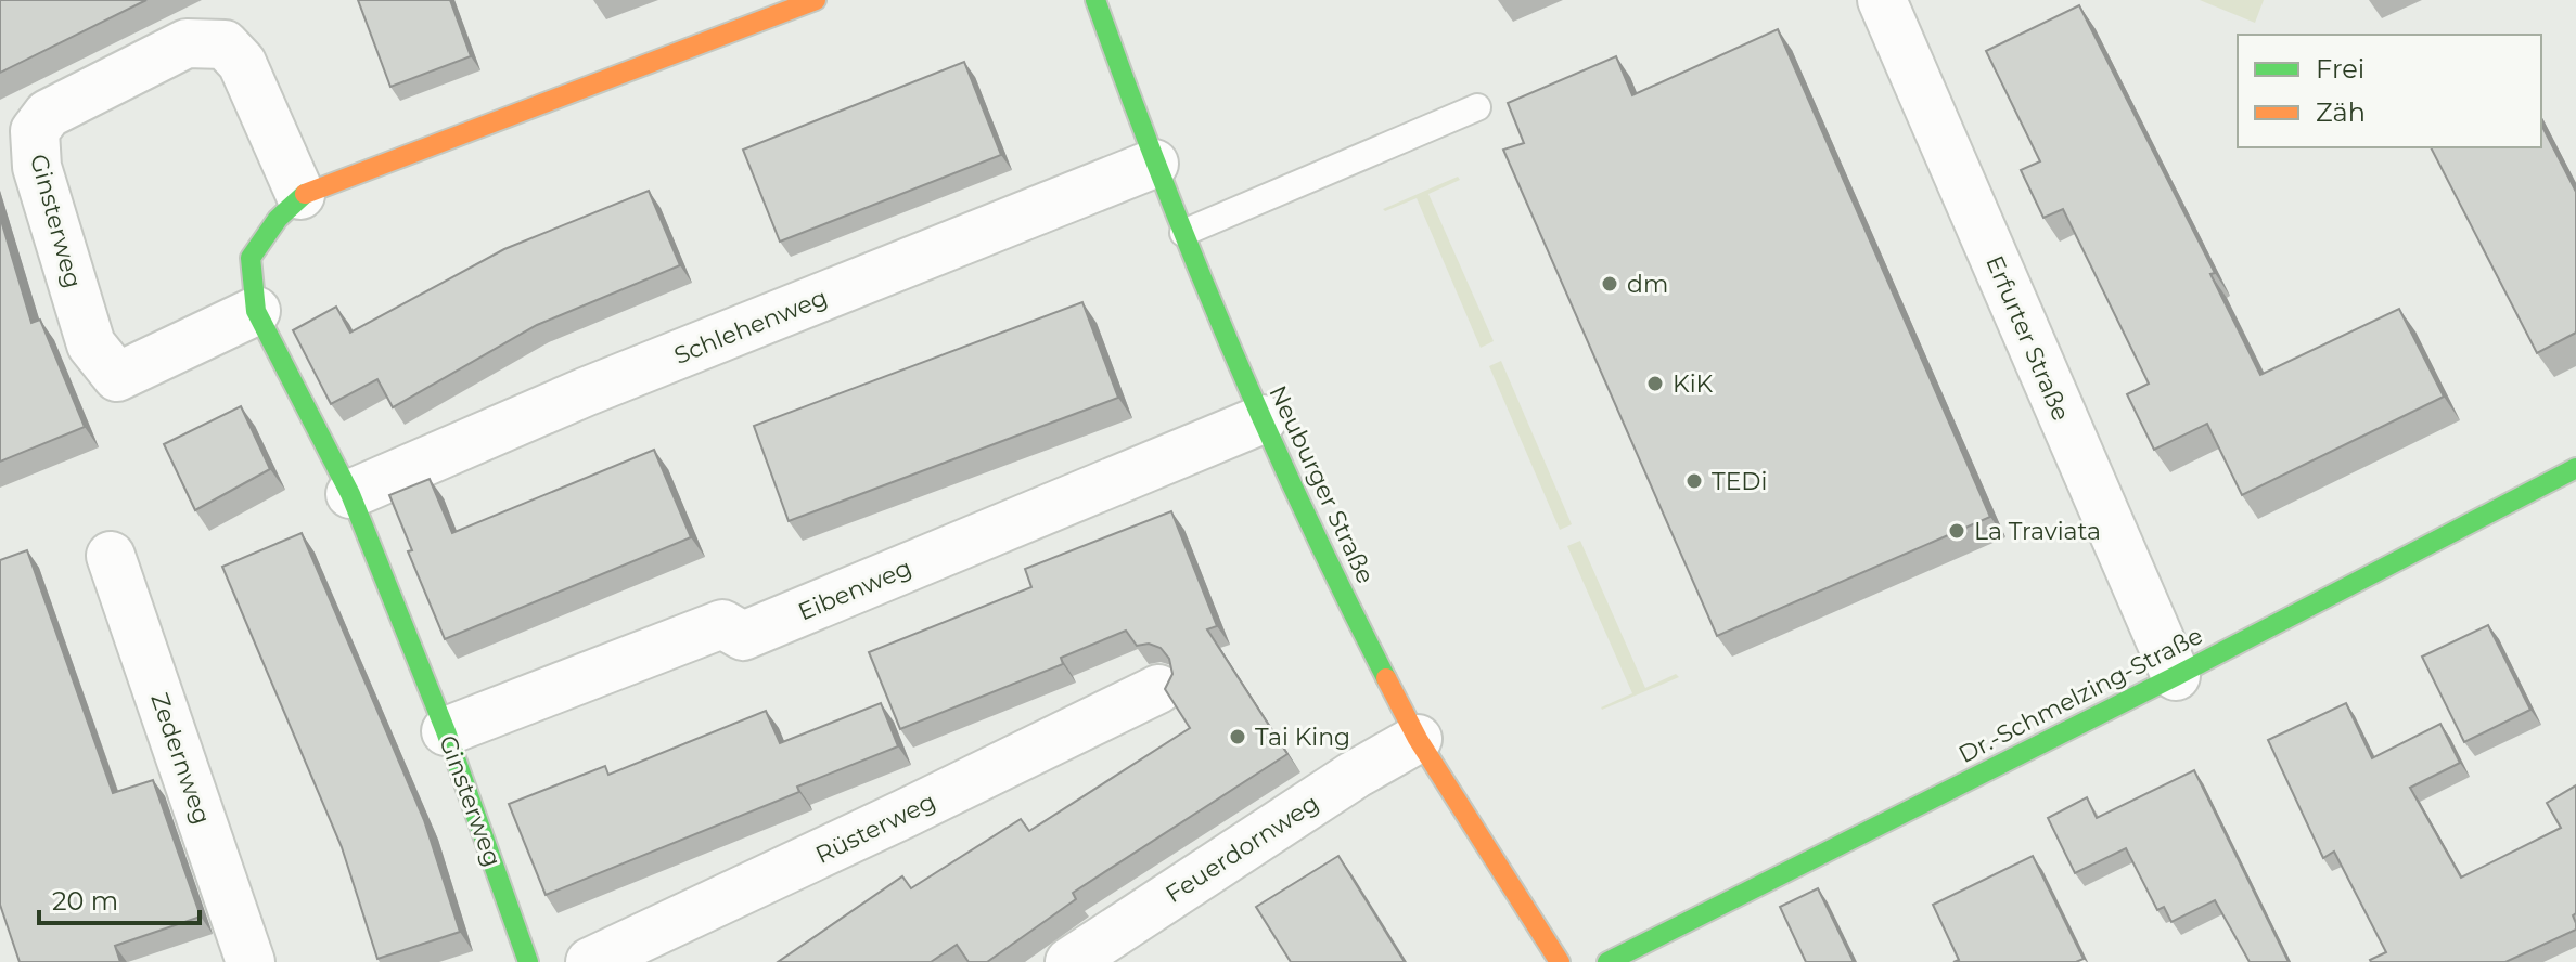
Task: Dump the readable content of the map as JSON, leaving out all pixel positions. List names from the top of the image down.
{
  "streets": {
    "street": [
      "Ginsterweg",
      "Schlehenweg",
      "Erfurter Straße",
      "Neuburger Straße",
      "Eibenweg",
      "Dr.-Schmelzing-Straße",
      "Zedernweg",
      "Rüsterweg",
      "Feuerdornweg"
    ]
  },
  "crossings": [
    ["Ginsterweg", "Schlehenweg"],
    ["Ginsterweg", "Eibenweg"],
    ["Schlehenweg", "Neuburger Straße"],
    ["Erfurter Straße", "Dr.-Schmelzing-Straße"],
    ["Neuburger Straße", "Eibenweg"],
    ["Neuburger Straße", "Feuerdornweg"]
  ],
  "places": [
    "dm",
    "KiK",
    "TEDi",
    "La Traviata",
    "Tai King"
  ],
  "legend": ["Frei", "Zäh"],
  "scale_bar": "20 m"
}
